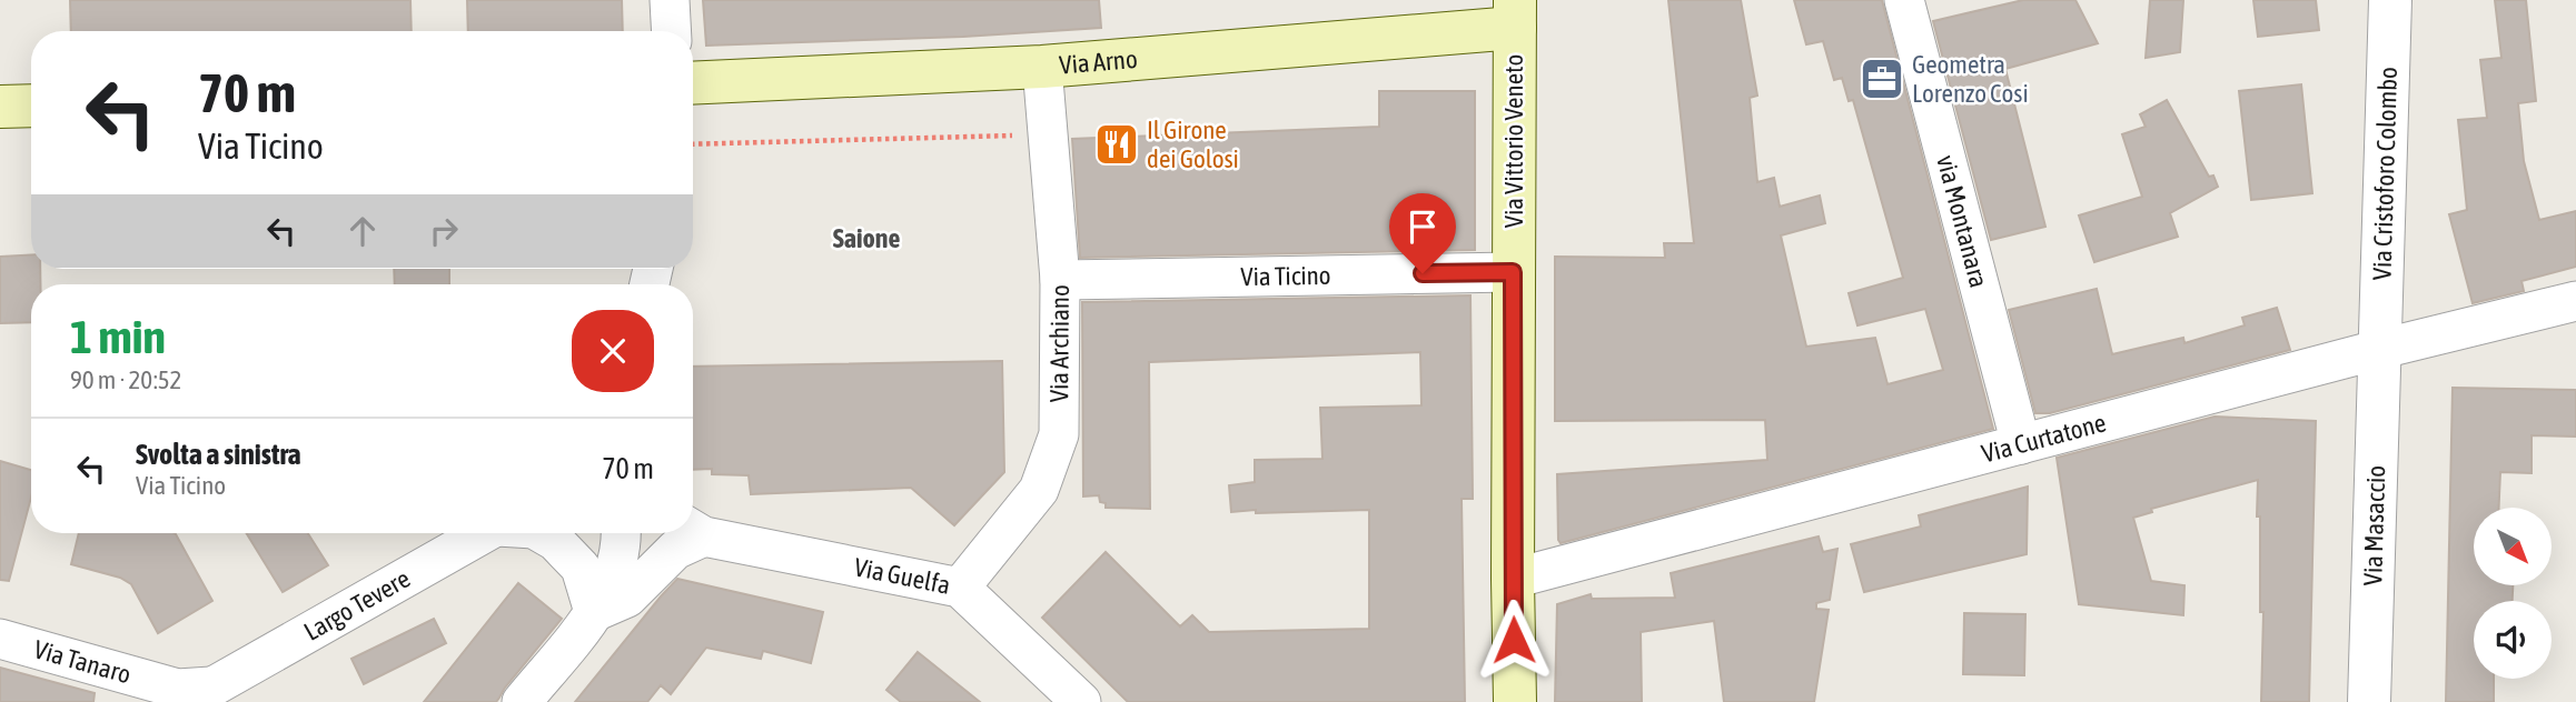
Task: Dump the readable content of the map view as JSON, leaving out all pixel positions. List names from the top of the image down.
{
  "streets": {
    "main road": ["Via Arno", "Via Vittorio Veneto"],
    "street": [
      "Via Cristoforo Colombo",
      "via Montanara",
      "Via Ticino",
      "Via Archiano",
      "Via Curtatone",
      "Via Masaccio",
      "Via Guelfa",
      "Largo Tevere",
      "Via Tanaro"
    ]
  },
  "crossings": [
    ["Via Arno", "Via Vittorio Veneto"],
    ["Via Arno", "Via Archiano"],
    ["Via Vittorio Veneto", "Via Ticino"],
    ["Via Vittorio Veneto", "Via Curtatone"],
    ["Via Cristoforo Colombo", "Via Curtatone"],
    ["Via Cristoforo Colombo", "Via Masaccio"],
    ["via Montanara", "Via Curtatone"],
    ["Via Ticino", "Via Archiano"],
    ["Via Archiano", "Via Guelfa"],
    ["Via Curtatone", "Via Masaccio"],
    ["Largo Tevere", "Via Tanaro"]
  ],
  "districts": ["Saione"],
  "places": {
    "office": ["Geometra Lorenzo Cosi"],
    "restaurant": ["Il Girone dei Golosi"]
  },
  "north": "bottom right",
  "page": {
    "turn": ["70 m", "Via Ticino"],
    "heading": ["1 min", "90 m · 20:52"],
    "list": [
      {
        "name": "Svolta a sinistra",
        "note": "Via Ticino",
        "value": "70 m"
      }
    ]
  }
}
